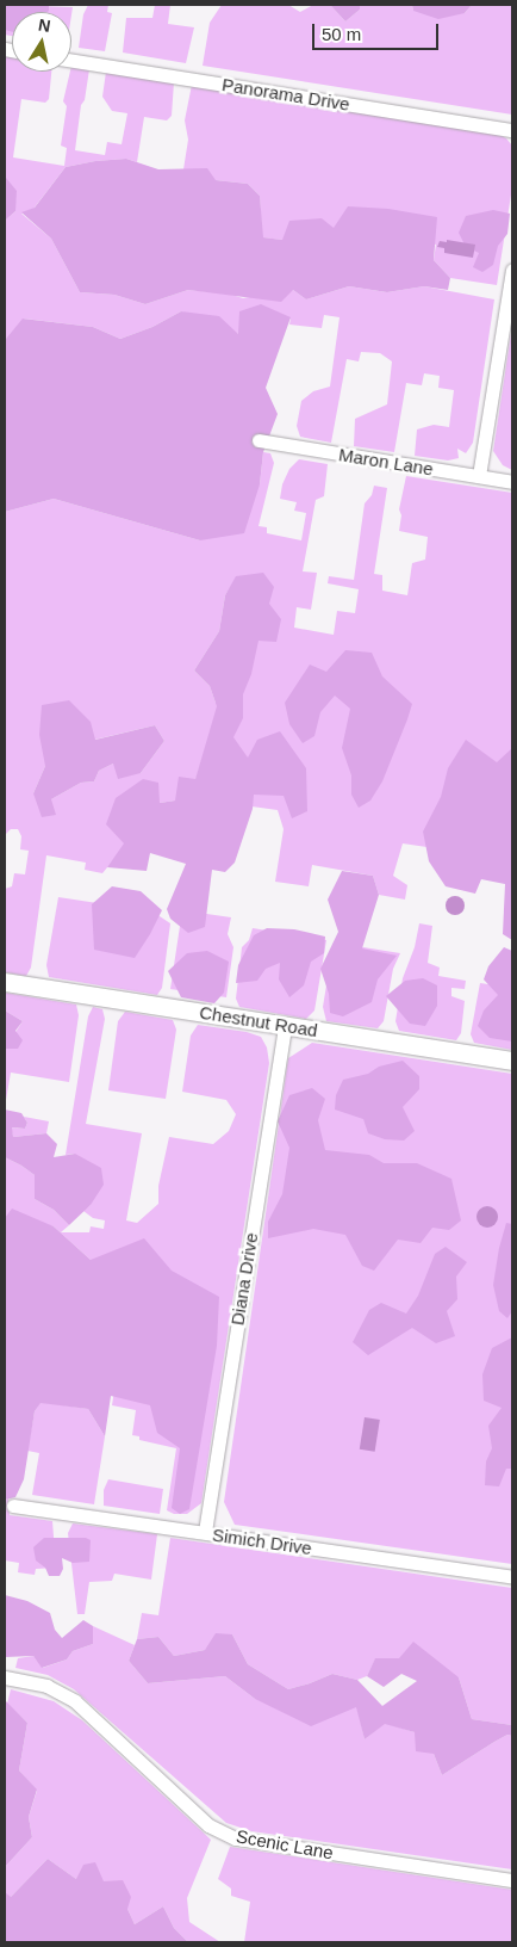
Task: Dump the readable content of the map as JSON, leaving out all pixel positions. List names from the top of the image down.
{
  "streets": {
    "street": [
      "Panorama Drive",
      "Maron Lane",
      "Chestnut Road",
      "Diana Drive",
      "Simich Drive",
      "Scenic Lane"
    ]
  },
  "crossings": [
    ["Chestnut Road", "Diana Drive"],
    ["Diana Drive", "Simich Drive"]
  ],
  "scale_bar": "50 m",
  "north": "top"
}
